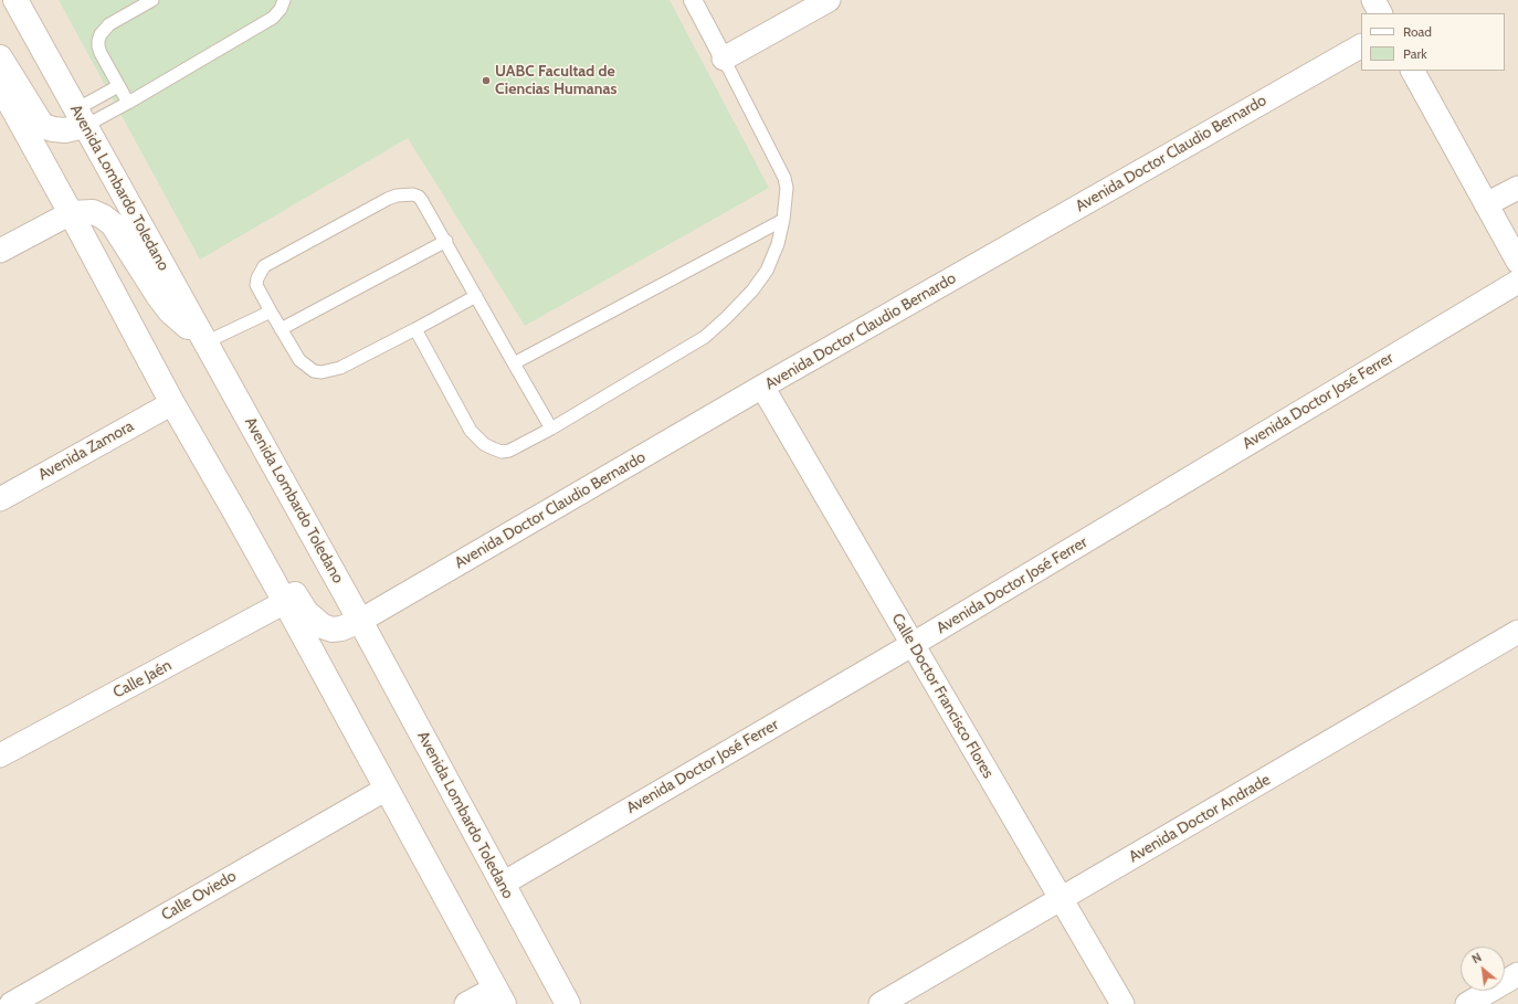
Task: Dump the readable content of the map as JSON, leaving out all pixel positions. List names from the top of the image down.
{
  "streets": {
    "main road": ["Avenida Lombardo Toledano"],
    "street": [
      "Avenida Doctor Claudio Bernardo",
      "Avenida Doctor José Ferrer",
      "Avenida Zamora",
      "Calle Jaén",
      "Calle Doctor Francisco Flores",
      "Avenida Doctor Andrade",
      "Calle Oviedo"
    ]
  },
  "crossings": [
    ["Avenida Doctor Claudio Bernardo", "Avenida Lombardo Toledano"],
    ["Avenida Doctor Claudio Bernardo", "Calle Doctor Francisco Flores"],
    ["Avenida Lombardo Toledano", "Avenida Doctor José Ferrer"],
    ["Avenida Doctor José Ferrer", "Calle Doctor Francisco Flores"],
    ["Calle Doctor Francisco Flores", "Avenida Doctor Andrade"]
  ],
  "places": ["UABC Facultad de Ciencias Humanas"],
  "legend": ["Road", "Park"],
  "north": "top left"
}
